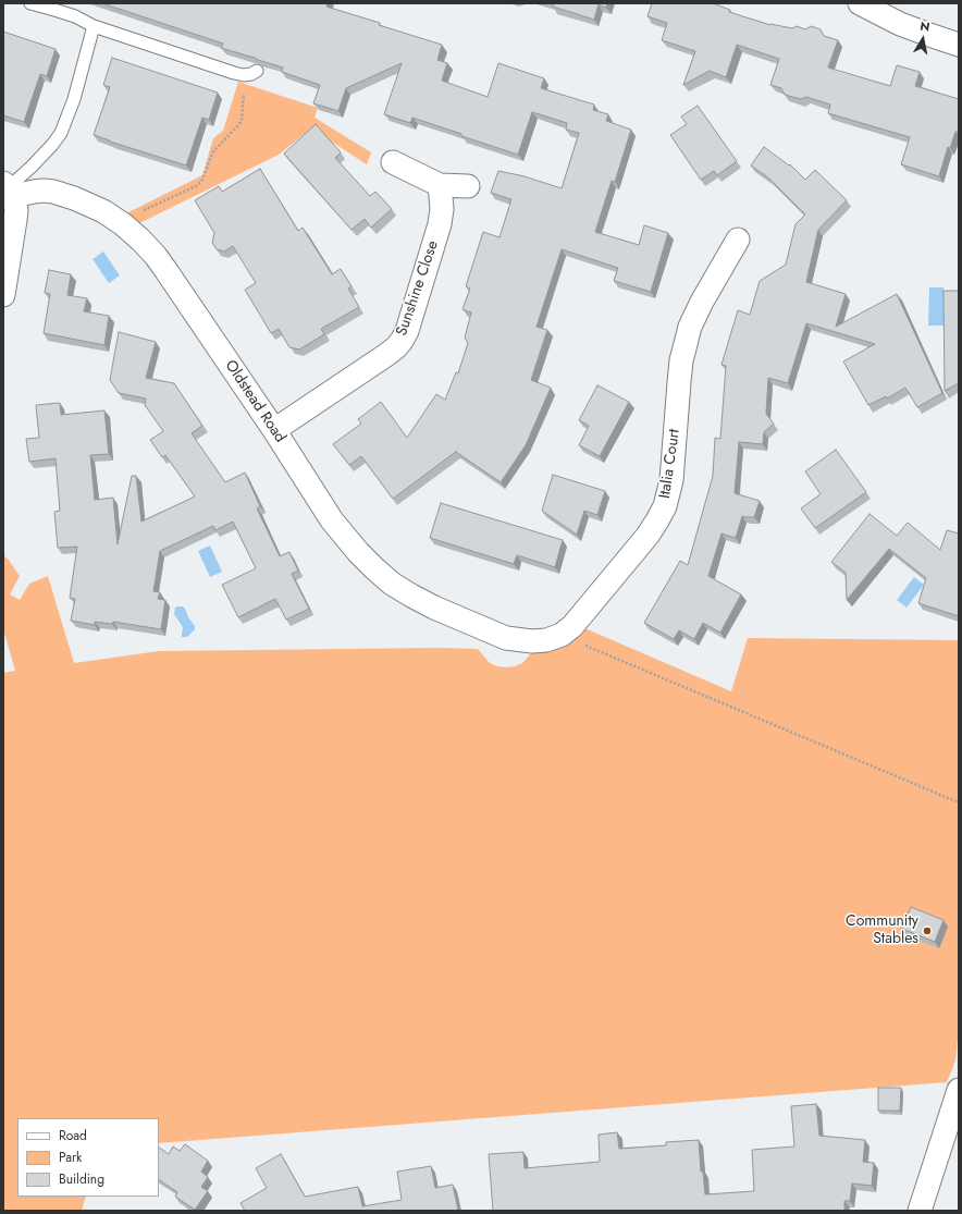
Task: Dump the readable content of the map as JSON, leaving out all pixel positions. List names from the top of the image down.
{
  "streets": {
    "street": ["Sunshine Close", "Oldstead Road", "Italia Court"]
  },
  "crossings": [
    ["Sunshine Close", "Oldstead Road"],
    ["Oldstead Road", "Italia Court"]
  ],
  "places": ["Community Stables"],
  "legend": ["Road", "Park", "Building"],
  "north": "top"
}
